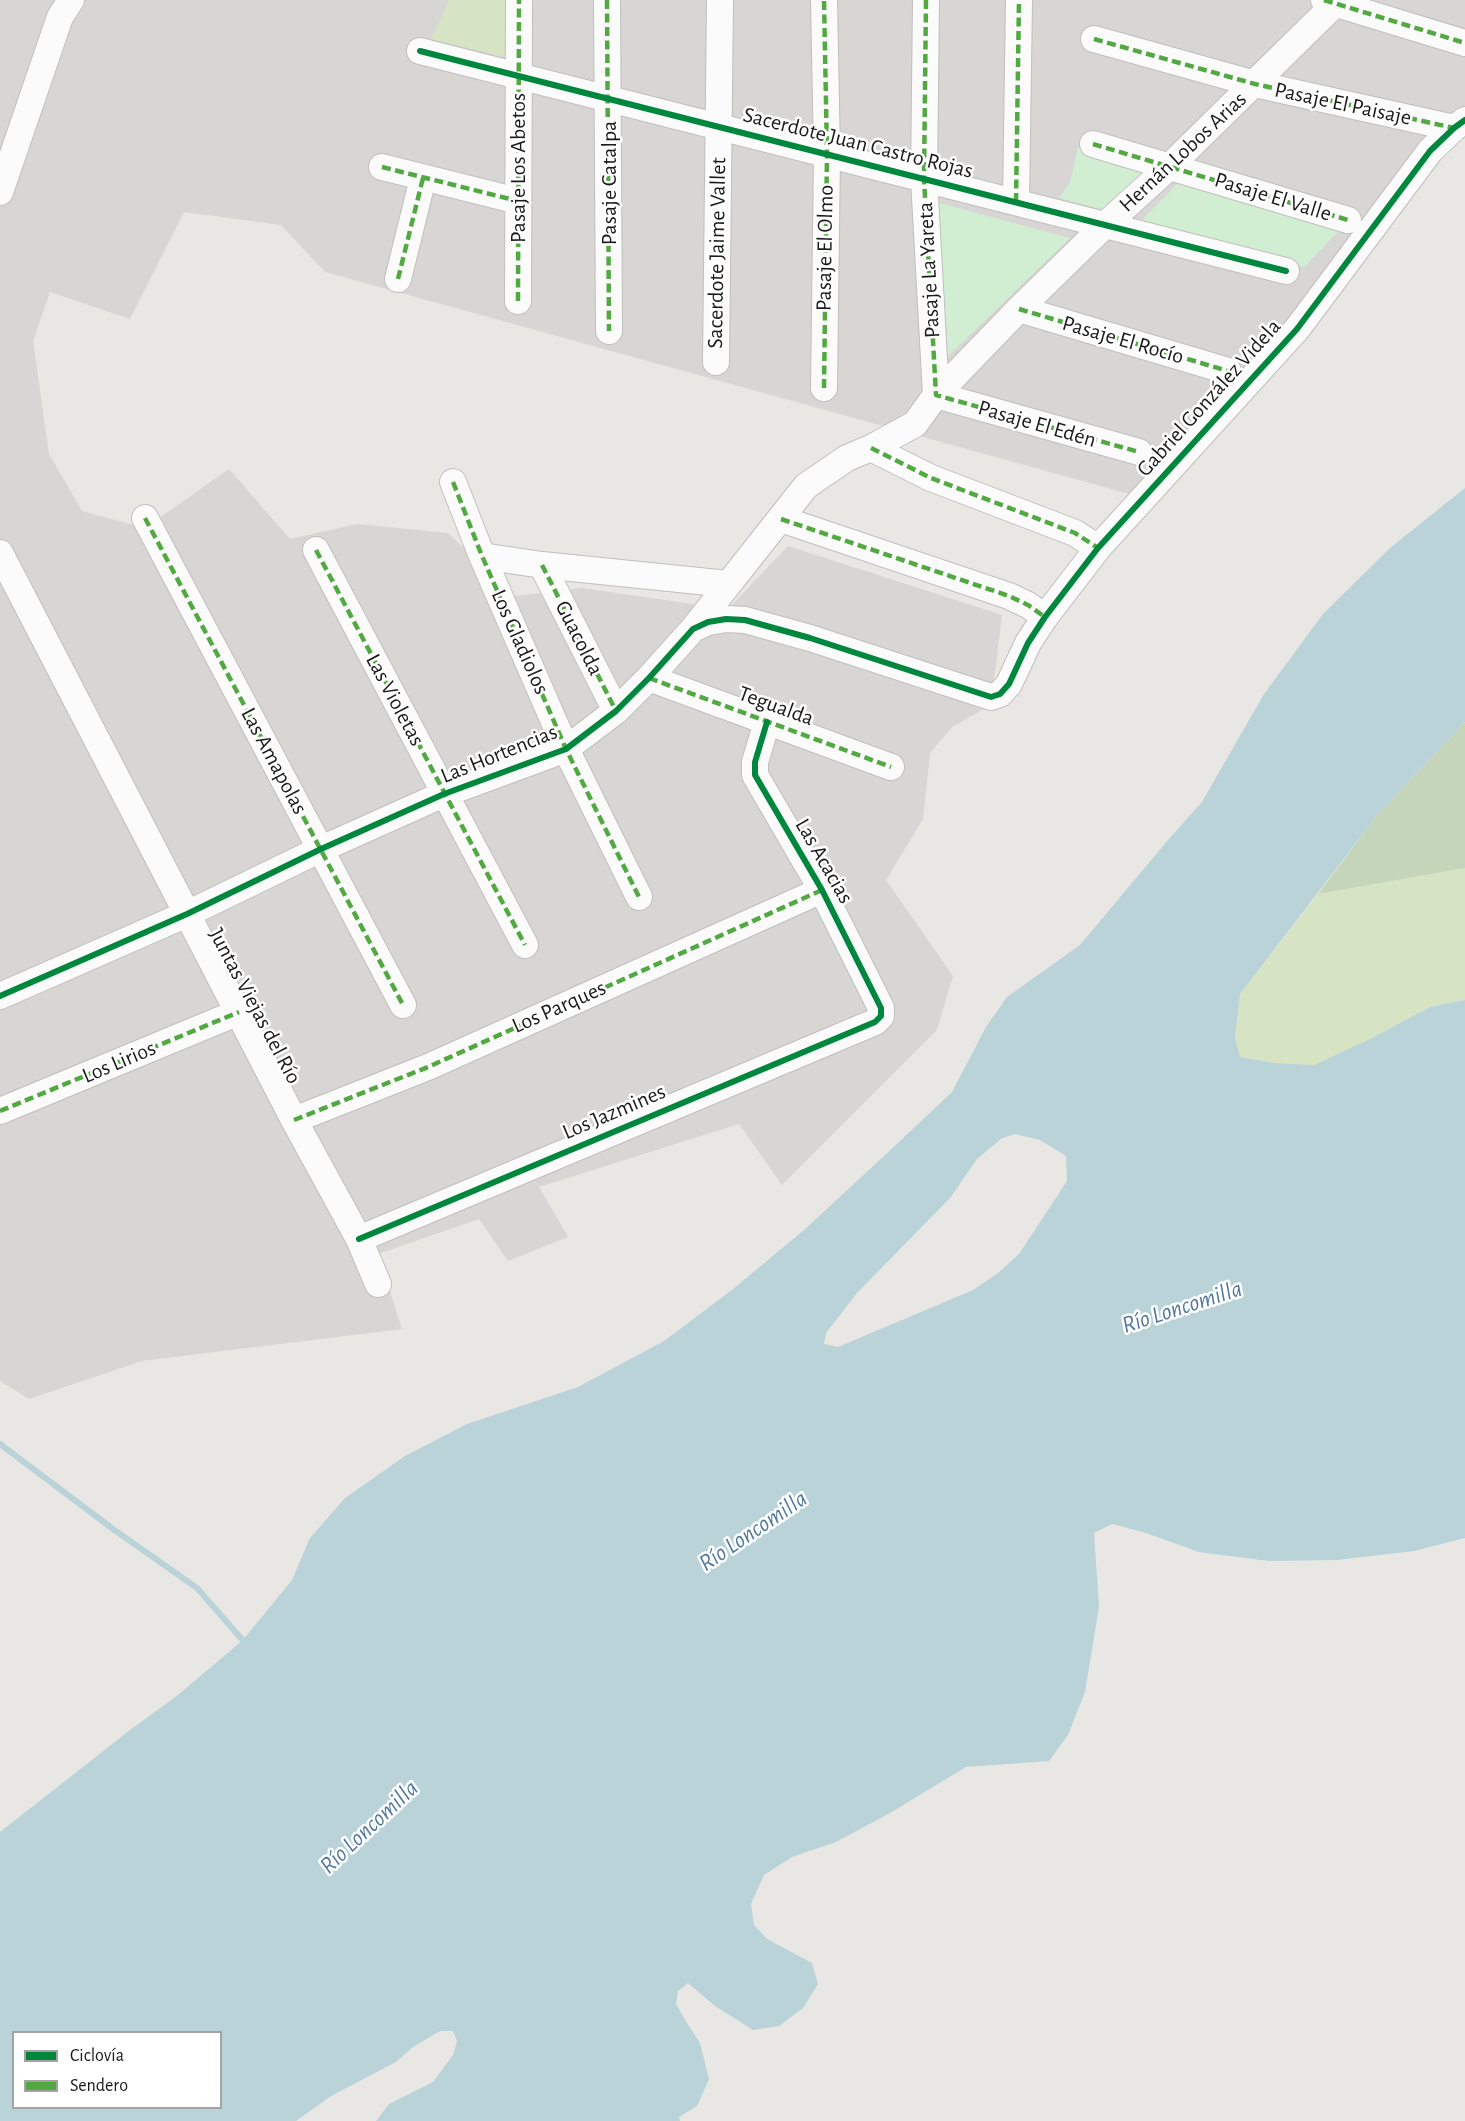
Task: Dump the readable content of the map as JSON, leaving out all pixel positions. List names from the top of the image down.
{
  "streets": {
    "street": [
      "Pasaje El Paisaje",
      "Sacerdote Juan Castro Rojas",
      "Hernán Lobos Arias",
      "Pasaje Los Abetos",
      "Pasaje Catalpa",
      "Pasaje El Valle",
      "Pasaje El Olmo",
      "Sacerdote Jaime Vallet",
      "Pasaje La Yareta",
      "Pasaje El Rocío",
      "Gabriel González Videla",
      "Pasaje El Edén",
      "Guacolda",
      "Los Gladiolos",
      "Las Violetas",
      "Tegualda",
      "Las Hortencias",
      "Las Amapolas",
      "Las Acacias",
      "Juntas Viejas del Río",
      "Los Parques",
      "Los Lirios",
      "Los Jazmines"
    ]
  },
  "crossings": [
    ["Pasaje El Paisaje", "Hernán Lobos Arias"],
    ["Pasaje El Paisaje", "Gabriel González Videla"],
    ["Sacerdote Juan Castro Rojas", "Hernán Lobos Arias"],
    ["Sacerdote Juan Castro Rojas", "Pasaje Los Abetos"],
    ["Sacerdote Juan Castro Rojas", "Pasaje Catalpa"],
    ["Sacerdote Juan Castro Rojas", "Pasaje El Olmo"],
    ["Sacerdote Juan Castro Rojas", "Sacerdote Jaime Vallet"],
    ["Sacerdote Juan Castro Rojas", "Pasaje La Yareta"],
    ["Hernán Lobos Arias", "Pasaje El Valle"],
    ["Hernán Lobos Arias", "Pasaje La Yareta"],
    ["Hernán Lobos Arias", "Pasaje El Rocío"],
    ["Hernán Lobos Arias", "Pasaje El Edén"],
    ["Hernán Lobos Arias", "Las Hortencias"],
    ["Pasaje La Yareta", "Pasaje El Edén"],
    ["Gabriel González Videla", "Las Hortencias"],
    ["Guacolda", "Las Hortencias"],
    ["Los Gladiolos", "Las Hortencias"],
    ["Las Violetas", "Las Hortencias"],
    ["Tegualda", "Las Hortencias"],
    ["Tegualda", "Las Acacias"],
    ["Las Hortencias", "Las Amapolas"],
    ["Las Hortencias", "Juntas Viejas del Río"],
    ["Las Acacias", "Los Parques"],
    ["Las Acacias", "Los Jazmines"],
    ["Juntas Viejas del Río", "Los Parques"],
    ["Juntas Viejas del Río", "Los Lirios"],
    ["Juntas Viejas del Río", "Los Jazmines"]
  ],
  "water": ["Río Loncomilla"],
  "legend": ["Ciclovía", "Sendero"]
}
